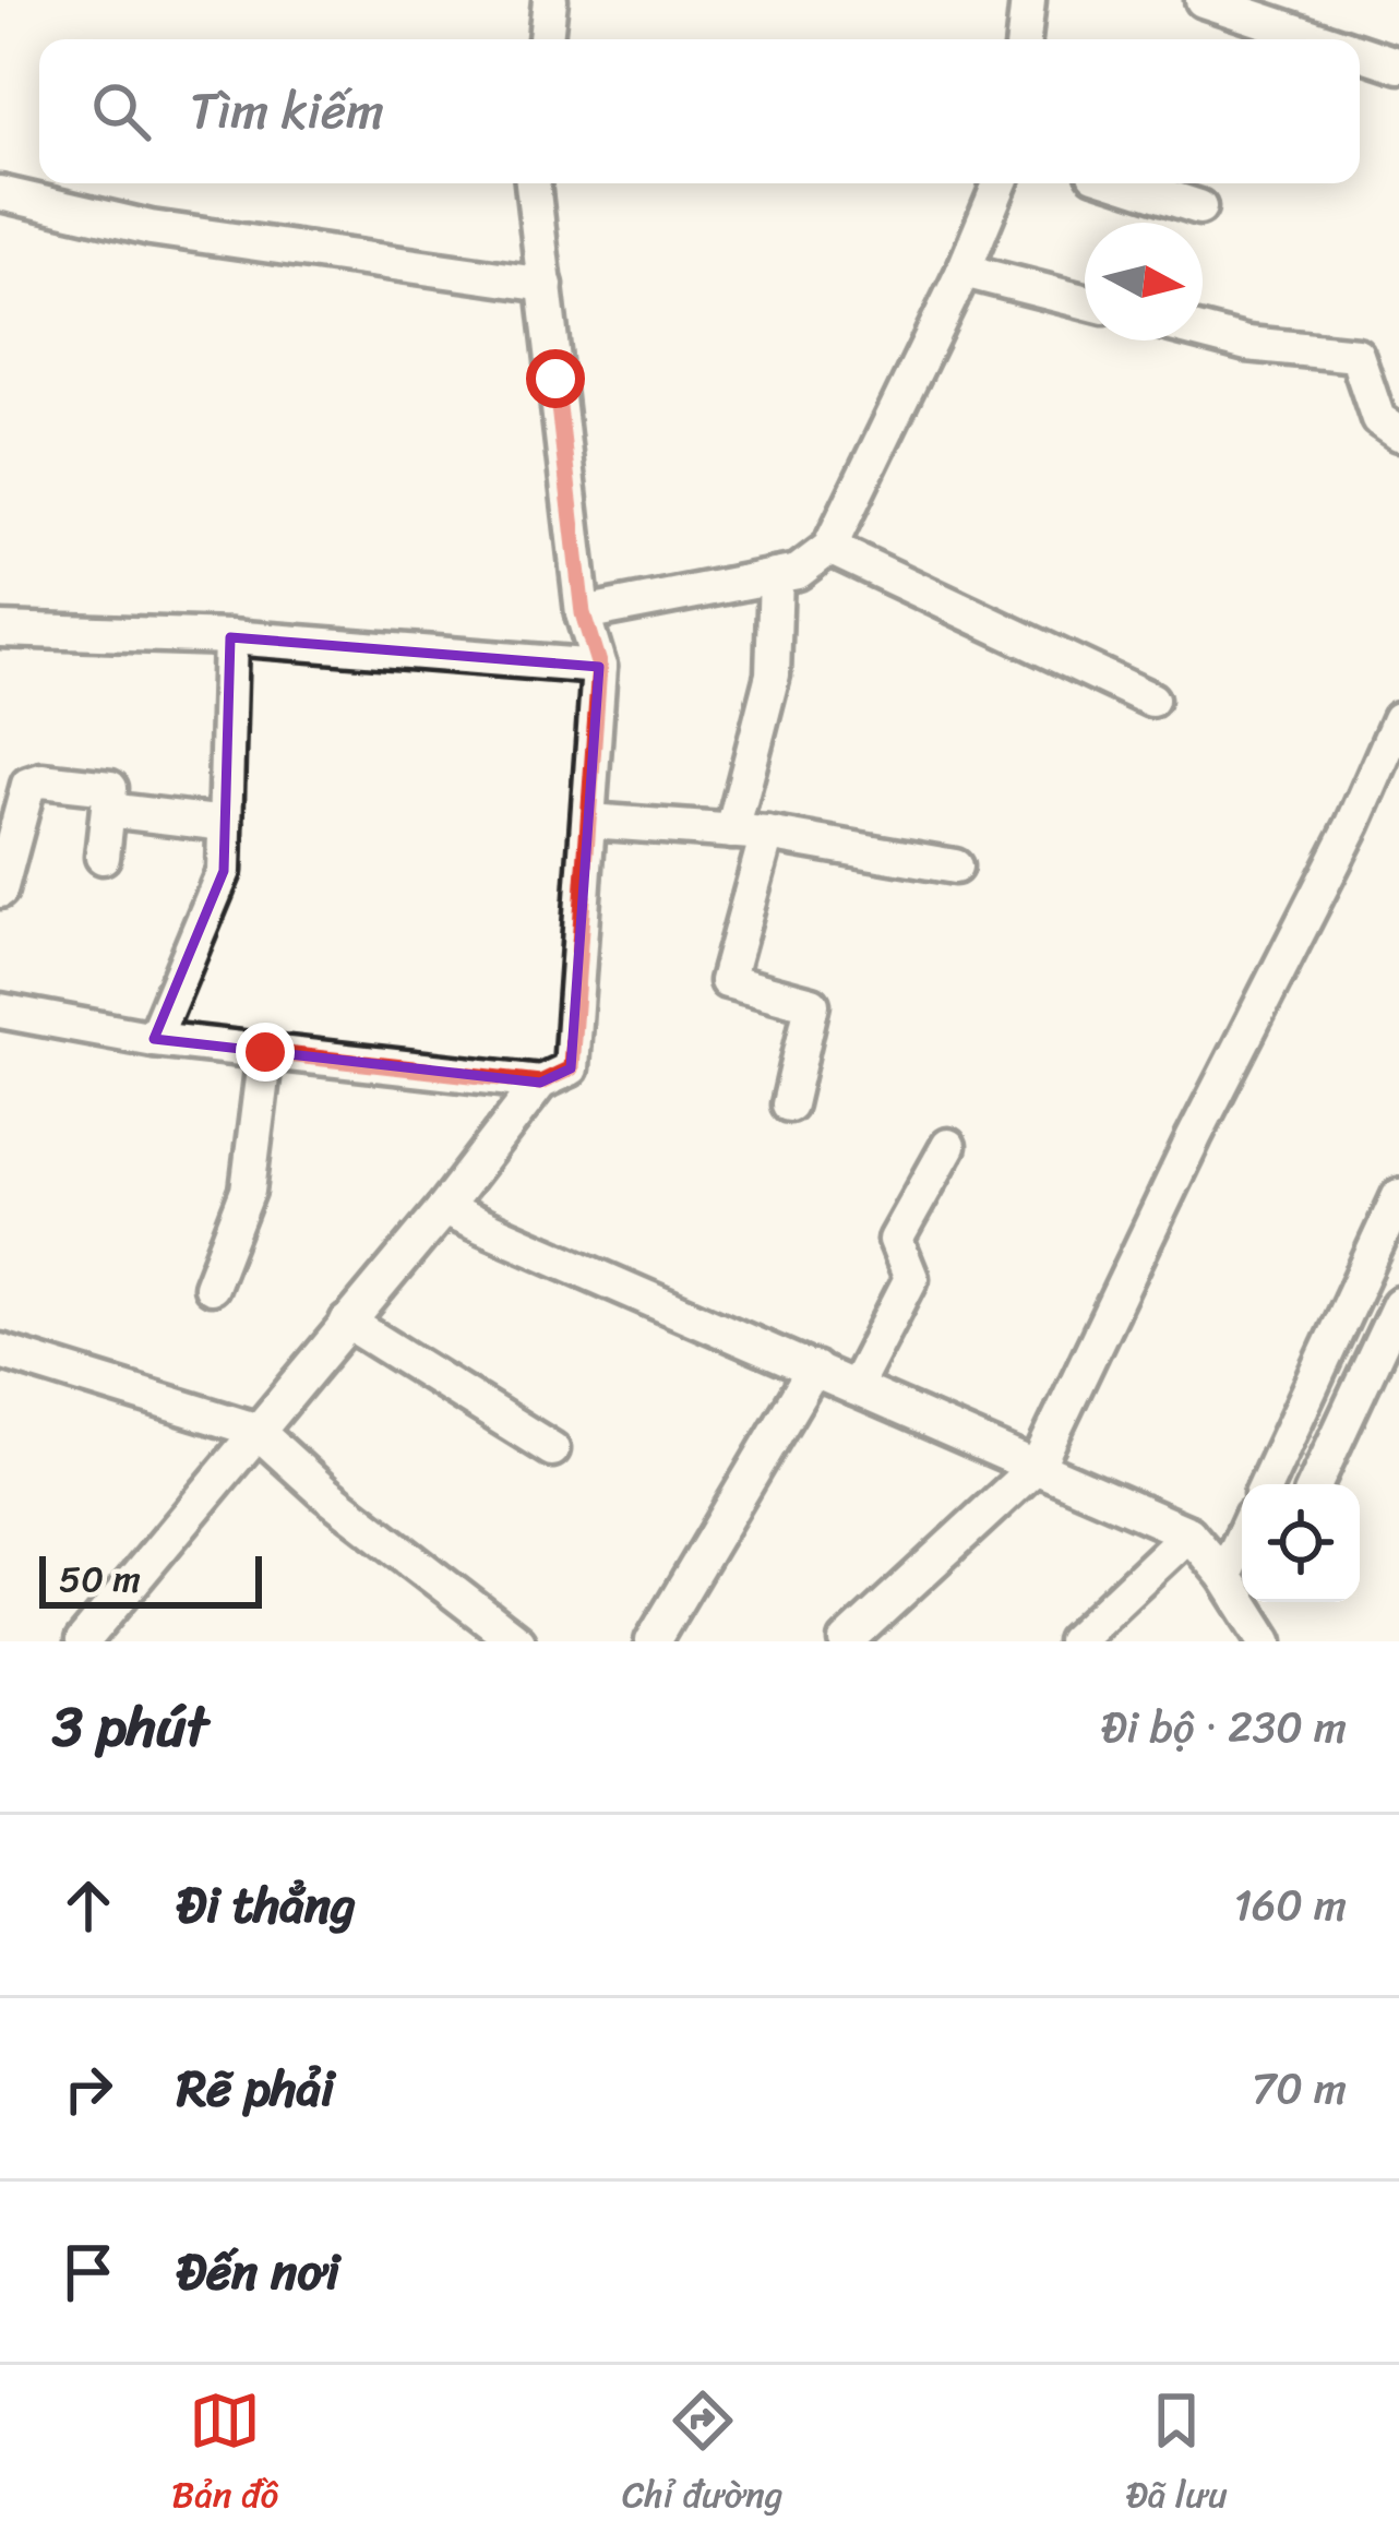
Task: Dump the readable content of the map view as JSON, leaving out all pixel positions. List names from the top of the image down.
{
  "scale_bar": "50 m",
  "north": "right",
  "page": {
    "search": "Tìm kiếm",
    "scale": "50 m",
    "heading": ["3 phút", "Đi bộ · 230 m"],
    "list": [
      ["Đi thẳng", "160 m"],
      ["Rẽ phải", "70 m"],
      "Đến nơi"
    ],
    "nav": ["Bản đồ", "Chỉ đường", "Đã lưu"]
  }
}
